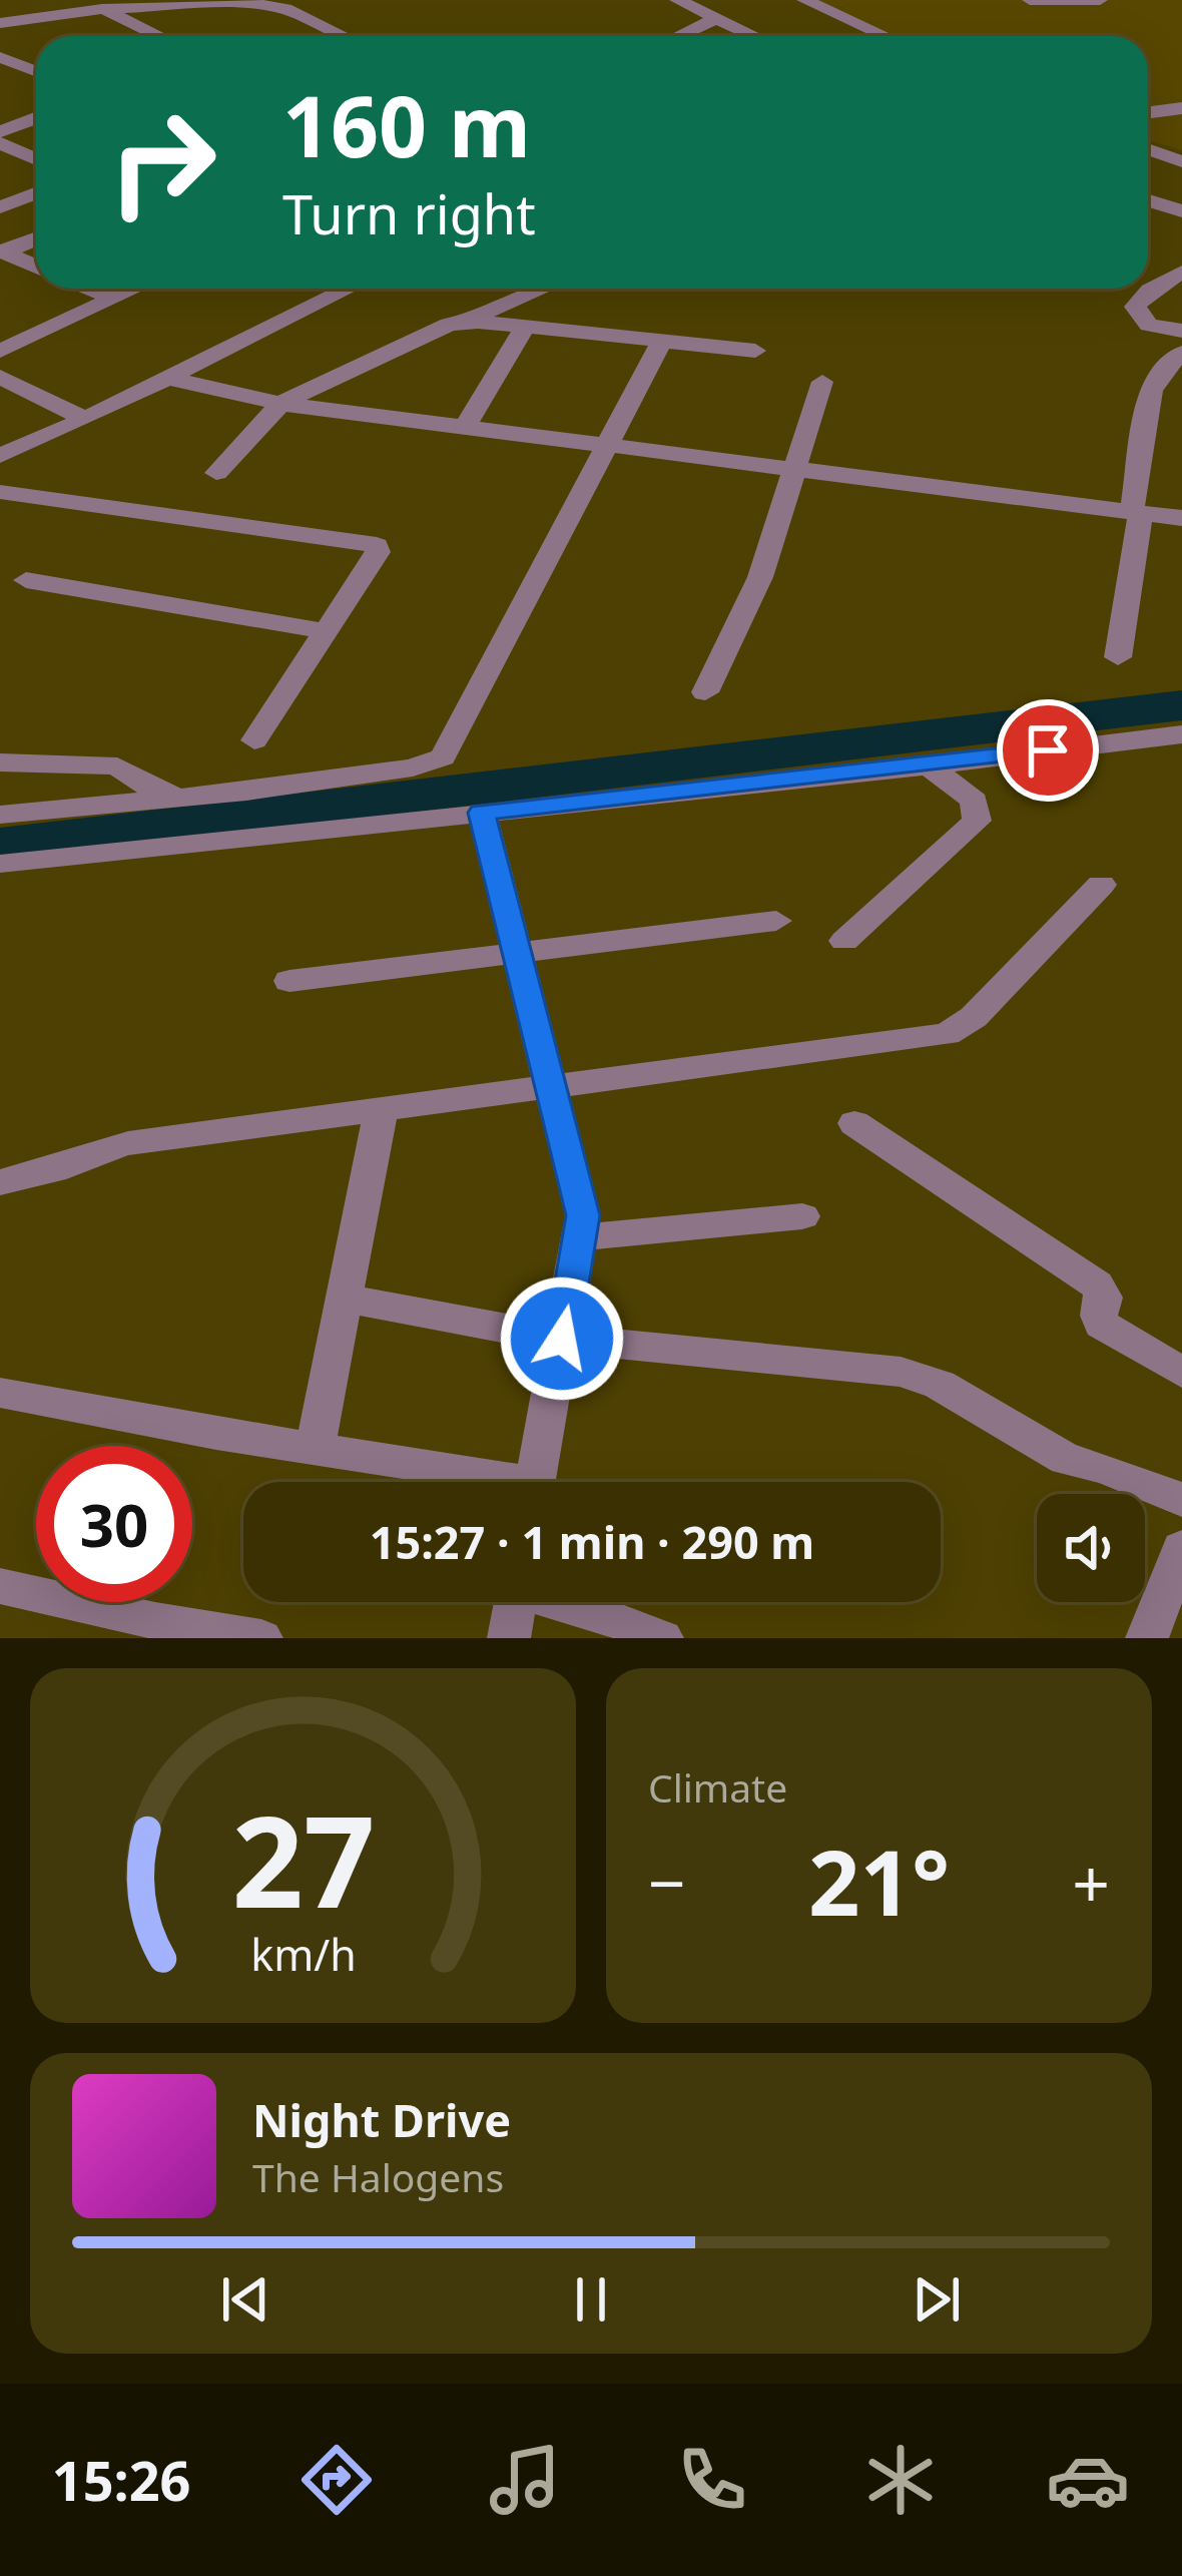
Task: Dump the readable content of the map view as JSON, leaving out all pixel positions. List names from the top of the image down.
{
  "page": {
    "turn": ["160 m", "Turn right"],
    "limit": "30",
    "trip": "15:27 · 1 min · 290 m",
    "tile": "Climate",
    "heat": ["−", "21°", "+"],
    "song": ["Night Drive", "The Halogens"],
    "tabs": "15:26",
    "gauge": ["27", "km/h"]
  }
}
